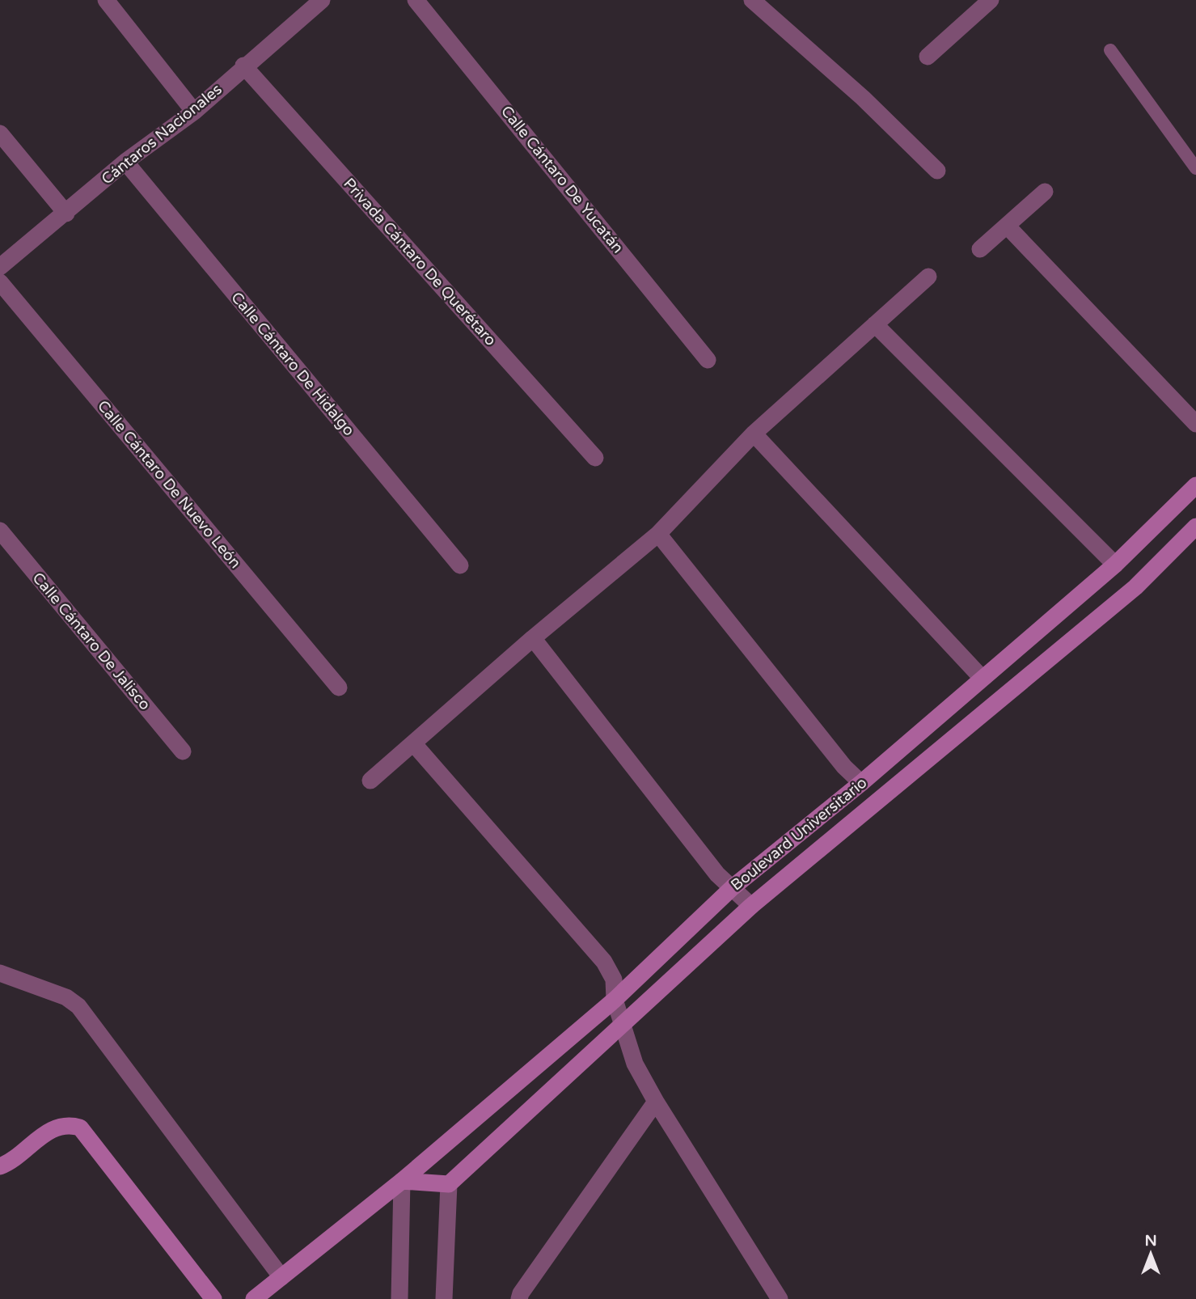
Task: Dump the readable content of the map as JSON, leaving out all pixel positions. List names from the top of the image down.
{
  "streets": {
    "street": [
      "Cántaros Nacionales",
      "Calle Cántaro De Yucatán",
      "Privada Cántaro De Querétaro",
      "Calle Cántaro De Hidalgo",
      "Calle Cántaro De Nuevo León",
      "Calle Cántaro De Jalisco",
      "Boulevard Universitario"
    ]
  },
  "crossings": [
    ["Cántaros Nacionales", "Privada Cántaro De Querétaro"],
    ["Cántaros Nacionales", "Calle Cántaro De Hidalgo"]
  ],
  "north": "top"
}
